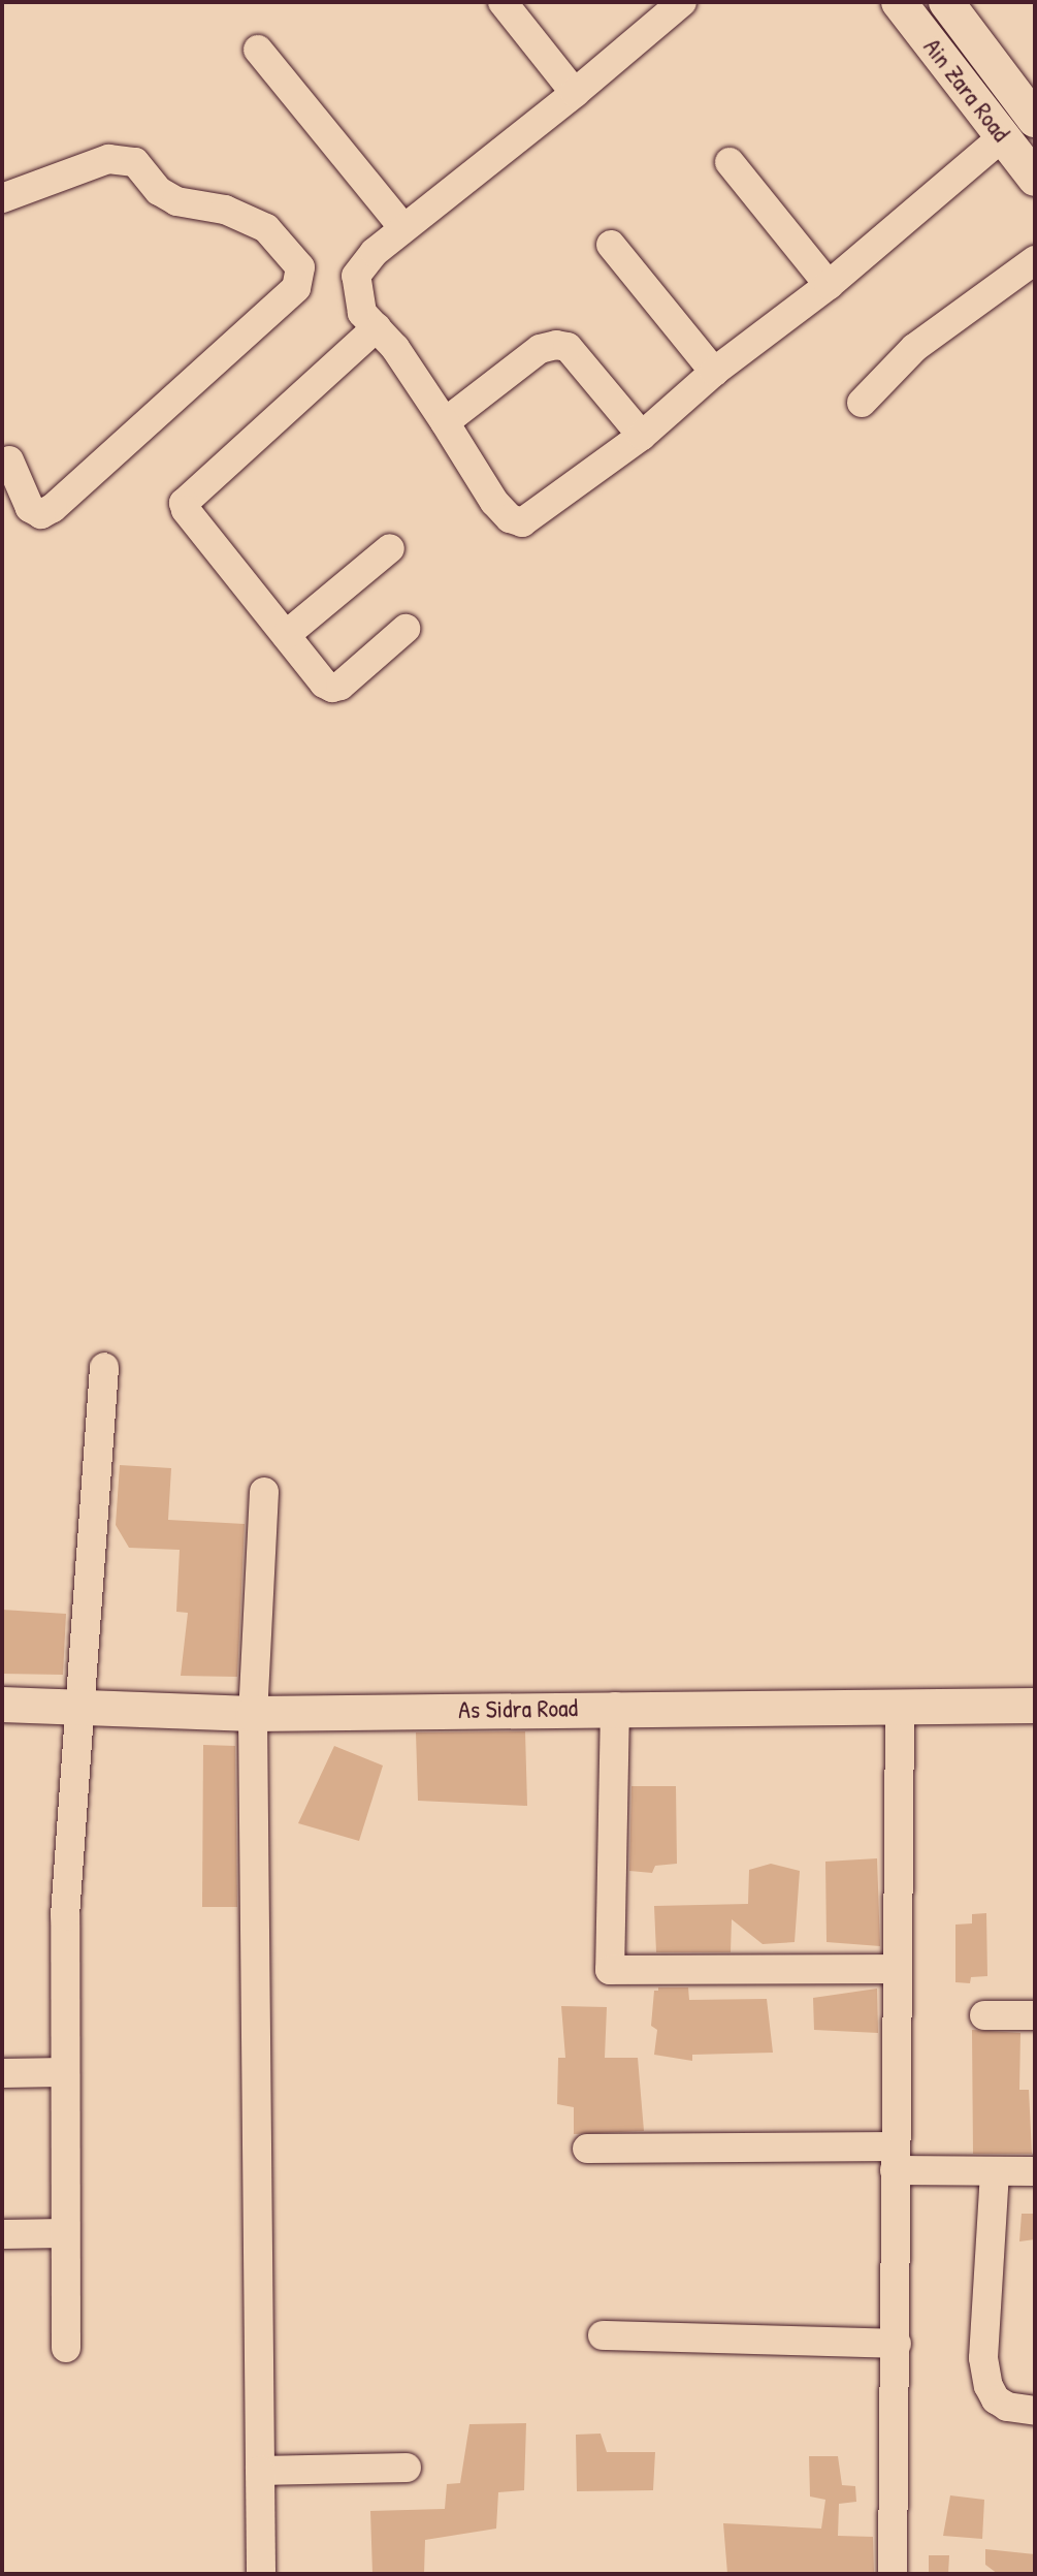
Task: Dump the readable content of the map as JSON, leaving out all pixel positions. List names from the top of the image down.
{
  "streets": {
    "main road": ["Ain Zara Road", "As Sidra Road"]
  }
}
